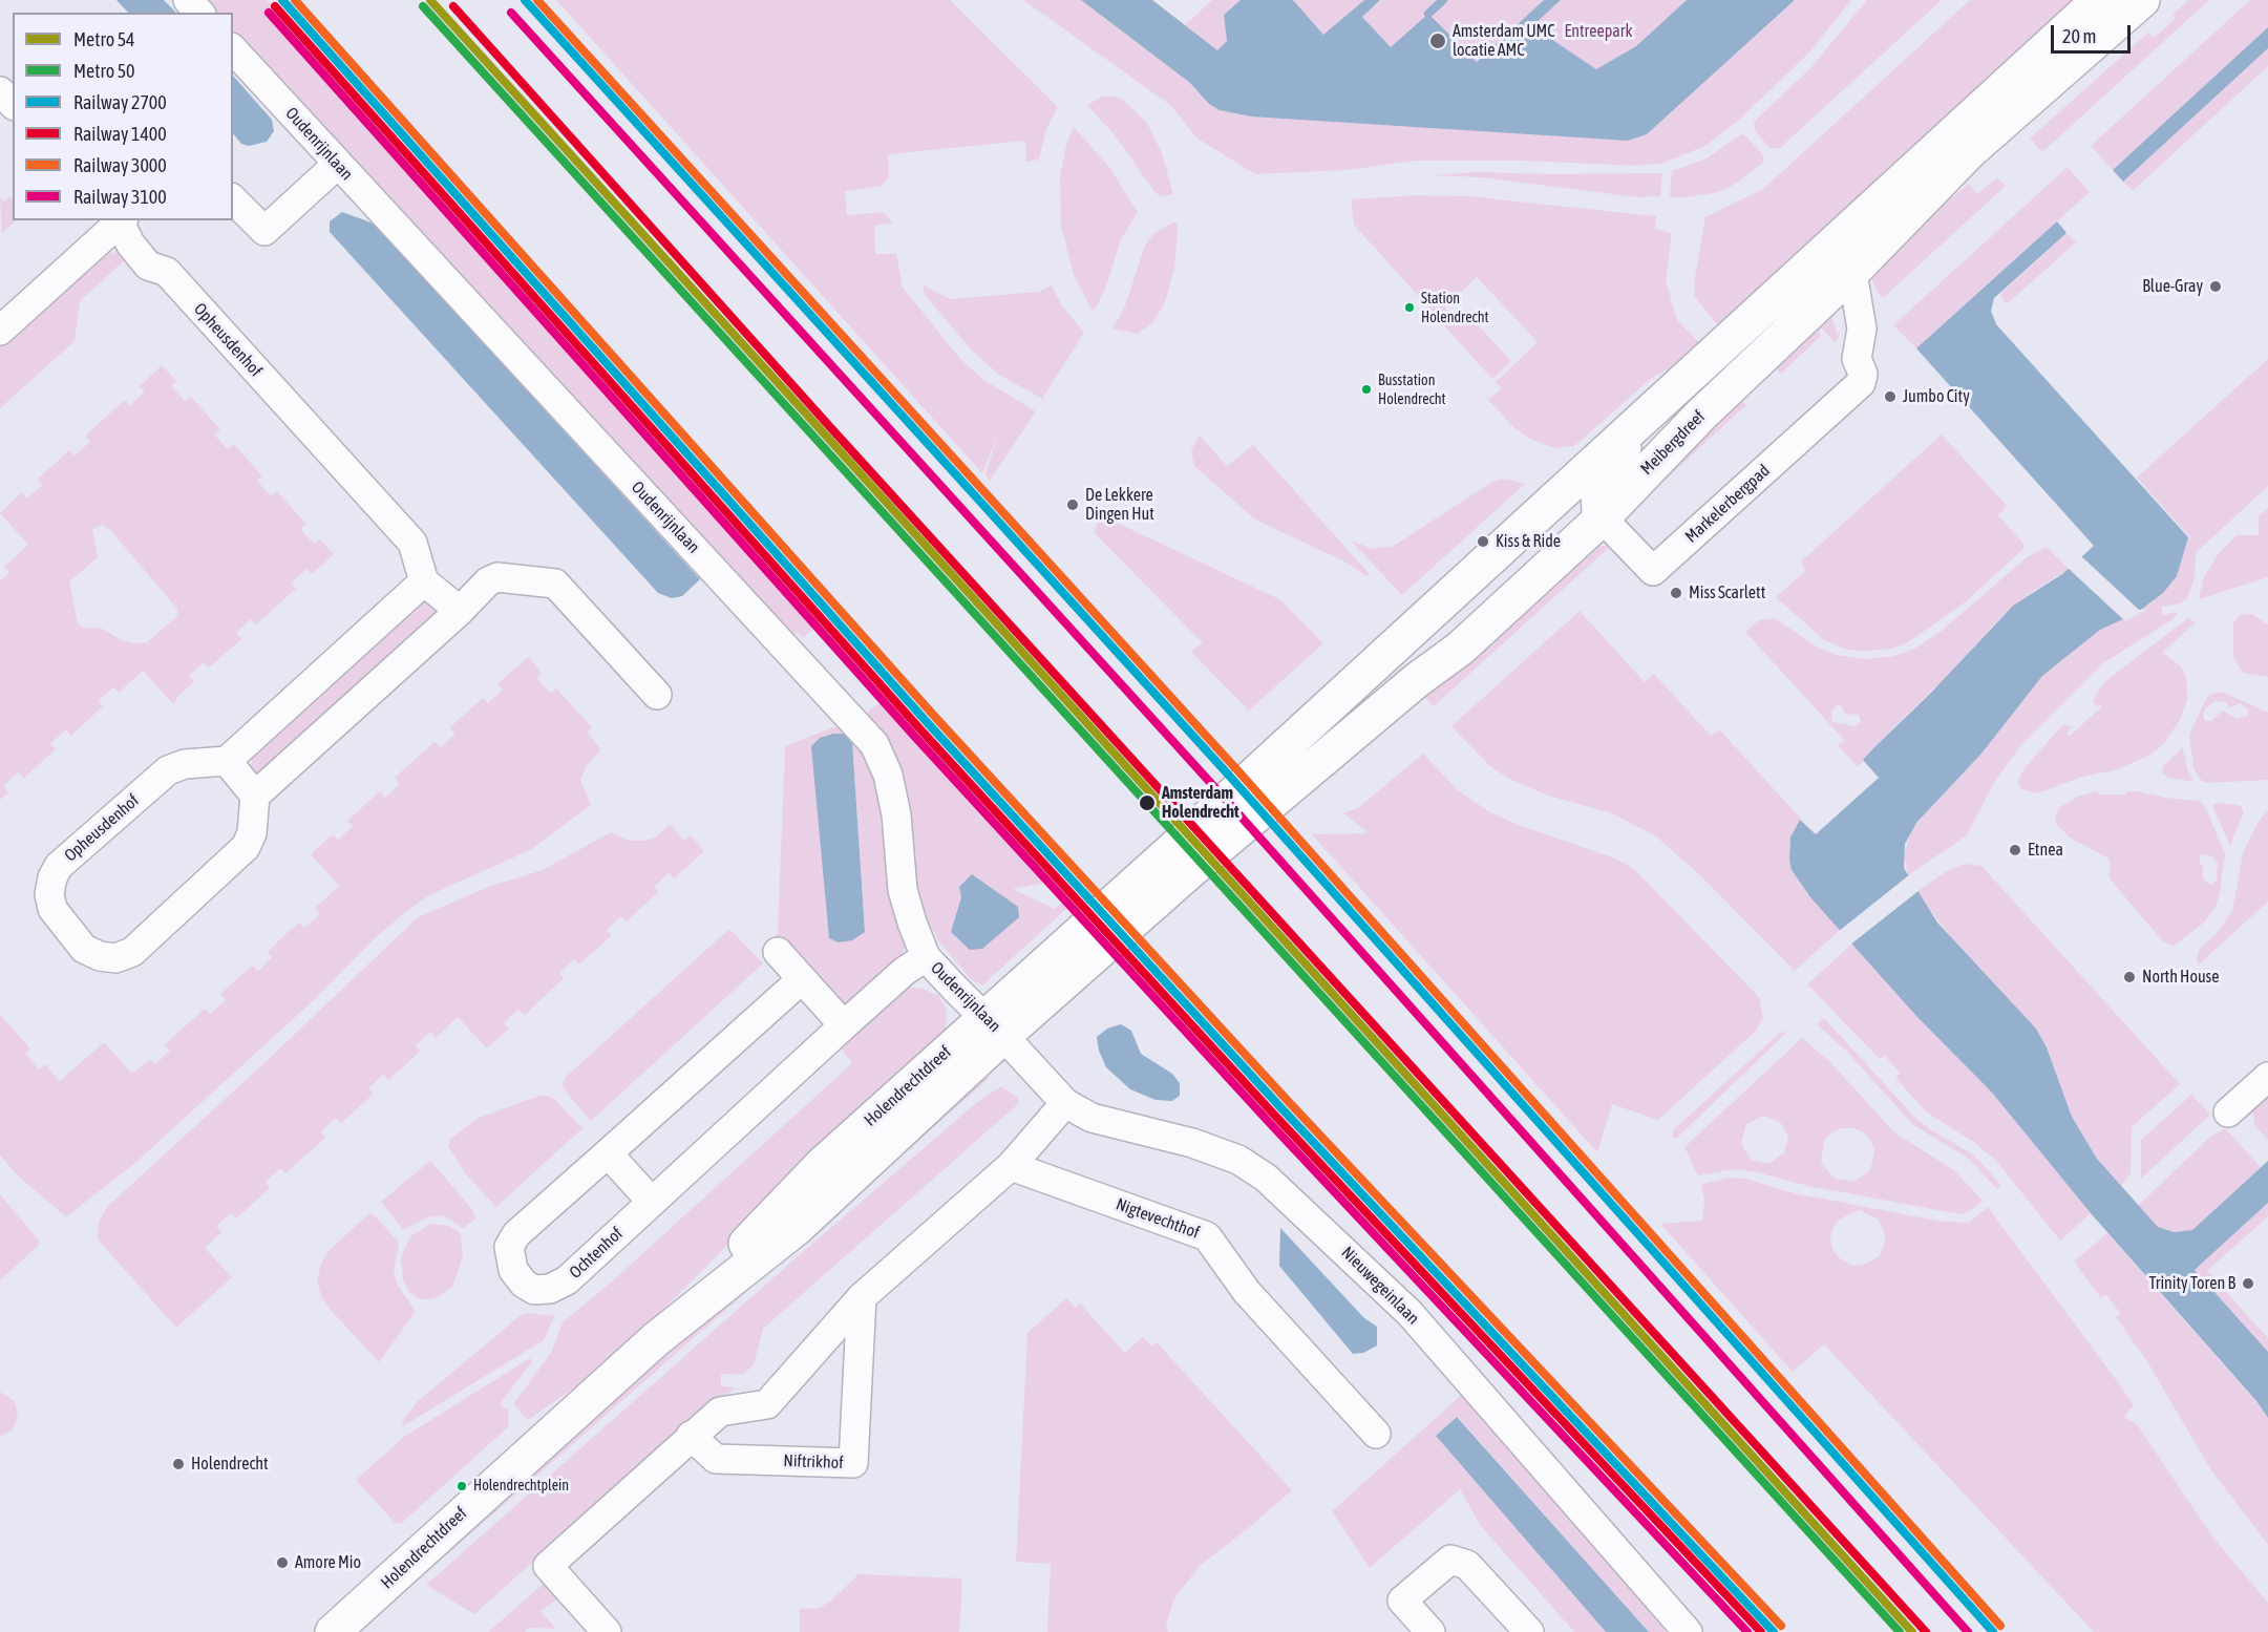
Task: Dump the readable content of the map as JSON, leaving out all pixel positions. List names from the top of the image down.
{
  "streets": {
    "main road": ["Meibergdreef", "Holendrechtdreef"],
    "street": [
      "Oudenrijnlaan",
      "Opheusdenhof",
      "Markelerbergpad",
      "Nigtevechthof",
      "Ochtenhof",
      "Nieuwegeinlaan",
      "Niftrikhof"
    ]
  },
  "crossings": [
    ["Oudenrijnlaan", "Holendrechtdreef"],
    ["Oudenrijnlaan", "Ochtenhof"],
    ["Oudenrijnlaan", "Nieuwegeinlaan"],
    ["Meibergdreef", "Markelerbergpad"],
    ["Meibergdreef", "Holendrechtdreef"],
    ["Holendrechtdreef", "Nieuwegeinlaan"]
  ],
  "parks": ["Entreepark"],
  "places": [
    "Amsterdam UMC locatie AMC",
    "Blue-Gray",
    "Station Holendrecht",
    "Busstation Holendrecht",
    "Jumbo City",
    "De Lekkere Dingen Hut",
    "Kiss & Ride",
    "Miss Scarlett",
    "Amsterdam Holendrecht",
    "Etnea",
    "North House",
    "Trinity Toren B",
    "Holendrecht",
    "Holendrechtplein",
    "Amore Mio"
  ],
  "lines": [
    "metro line 54",
    "rail line 2700",
    "rail line 3000",
    "metro line 50",
    "rail line 1400",
    "rail line 3100"
  ],
  "legend": [
    "Metro 54",
    "Metro 50",
    "Railway 2700",
    "Railway 1400",
    "Railway 3000",
    "Railway 3100"
  ],
  "scale_bar": "20 m"
}
